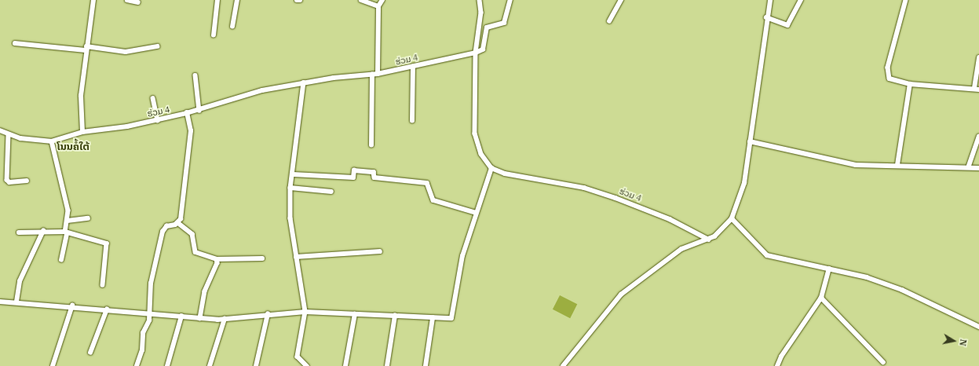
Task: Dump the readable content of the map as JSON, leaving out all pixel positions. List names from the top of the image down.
{
  "streets": {
    "street": ["ຮ່ວມ 4"]
  },
  "districts": ["ໂນນຄໍ້ໃຕ້"],
  "north": "right"
}
